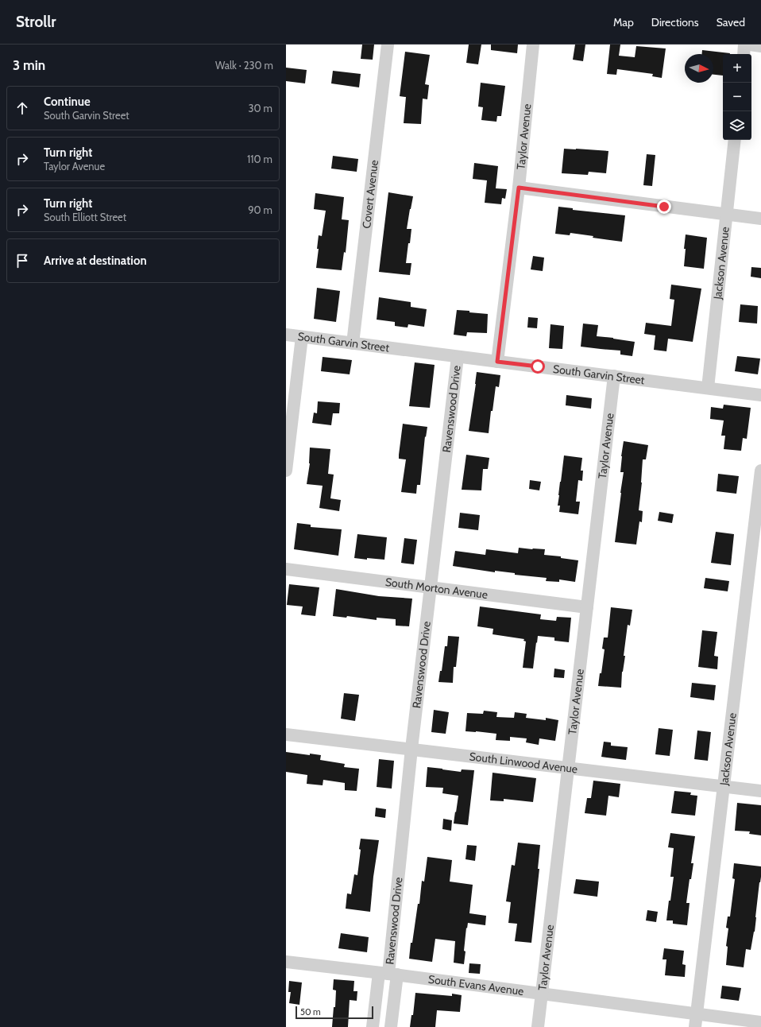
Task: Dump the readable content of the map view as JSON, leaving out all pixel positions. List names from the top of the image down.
{
  "streets": {
    "street": [
      "Taylor Avenue",
      "Covert Avenue",
      "Jackson Avenue",
      "South Garvin Street",
      "Ravenswood Drive",
      "South Morton Avenue",
      "South Linwood Avenue",
      "South Evans Avenue"
    ]
  },
  "crossings": [
    ["Taylor Avenue", "South Garvin Street"],
    ["Taylor Avenue", "South Morton Avenue"],
    ["Taylor Avenue", "South Linwood Avenue"],
    ["Taylor Avenue", "South Evans Avenue"],
    ["Covert Avenue", "South Garvin Street"],
    ["Jackson Avenue", "South Garvin Street"],
    ["Jackson Avenue", "South Linwood Avenue"],
    ["Jackson Avenue", "South Evans Avenue"],
    ["South Garvin Street", "Ravenswood Drive"],
    ["Ravenswood Drive", "South Morton Avenue"],
    ["Ravenswood Drive", "South Linwood Avenue"],
    ["Ravenswood Drive", "South Evans Avenue"]
  ],
  "scale_bar": "50 m",
  "north": "right",
  "page": {
    "header": "Strollr",
    "nav": ["Map", "Directions", "Saved"],
    "heading": ["3 min", "Walk · 230 m"],
    "map_buttons": ["+", "−"],
    "list": [
      ["Continue", "South Garvin Street", "30 m"],
      ["Turn right", "Taylor Avenue", "110 m"],
      ["Turn right", "South Elliott Street", "90 m"],
      "Arrive at destination"
    ],
    "scale": "50 m"
  }
}
